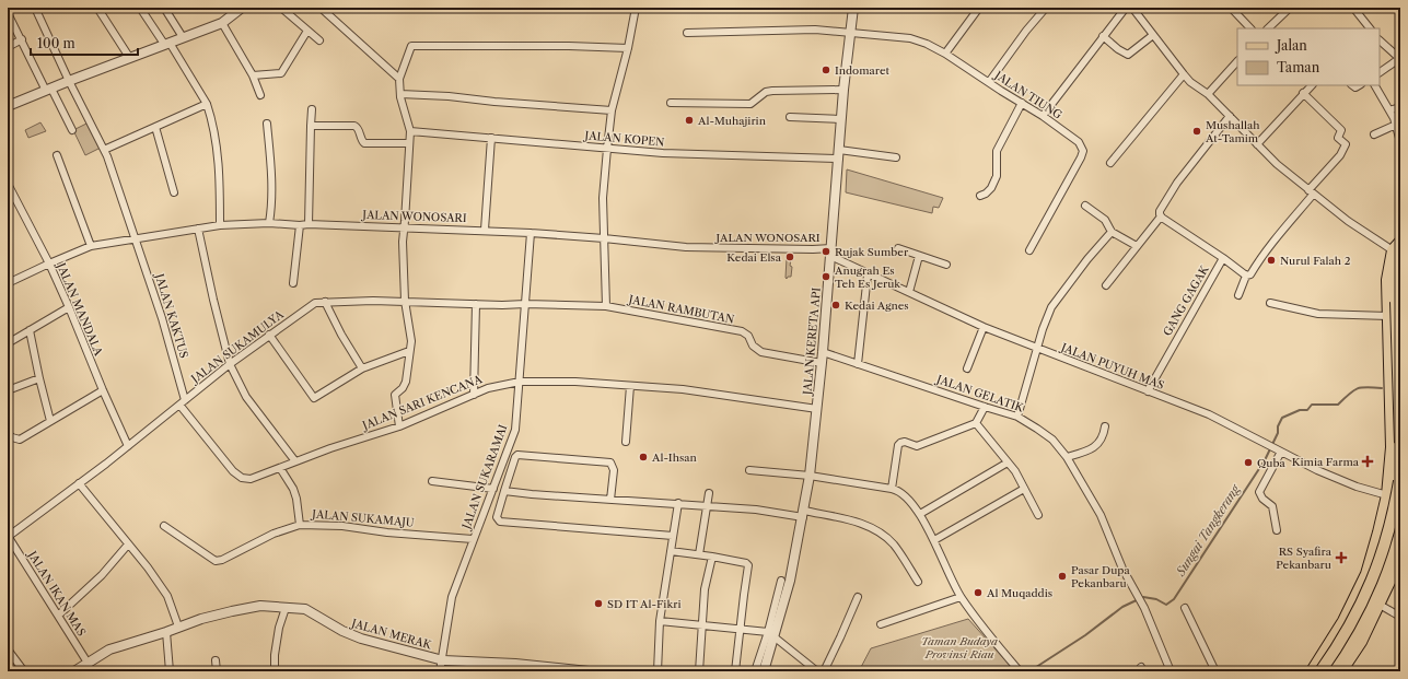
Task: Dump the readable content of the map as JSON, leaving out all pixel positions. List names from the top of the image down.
{
  "streets": {
    "street": [
      "JALAN TIUNG",
      "JALAN KOPEN",
      "JALAN WONOSARI",
      "GANG GAGAK",
      "JALAN MANDALA",
      "JALAN RAMBUTAN",
      "JALAN KAKTUS",
      "JALAN KERETA API",
      "JALAN SUKAMULYA",
      "JALAN PUYUH MAS",
      "JALAN GELATIK",
      "JALAN SARI KENCANA",
      "JALAN SUKARAMAI",
      "JALAN SUKAMAJU",
      "JALAN IKAN MAS",
      "JALAN MERAK"
    ]
  },
  "crossings": [
    ["JALAN TIUNG", "JALAN KERETA API"],
    ["JALAN KOPEN", "JALAN KERETA API"],
    ["JALAN WONOSARI", "JALAN MANDALA"],
    ["JALAN WONOSARI", "JALAN KAKTUS"],
    ["JALAN WONOSARI", "JALAN KERETA API"],
    ["JALAN WONOSARI", "JALAN PUYUH MAS"],
    ["JALAN WONOSARI", "JALAN SUKARAMAI"],
    ["GANG GAGAK", "JALAN PUYUH MAS"],
    ["JALAN MANDALA", "JALAN SUKAMULYA"],
    ["JALAN RAMBUTAN", "JALAN KERETA API"],
    ["JALAN RAMBUTAN", "JALAN SUKAMULYA"],
    ["JALAN RAMBUTAN", "JALAN SUKARAMAI"],
    ["JALAN KAKTUS", "JALAN SUKAMULYA"],
    ["JALAN KAKTUS", "JALAN SARI KENCANA"],
    ["JALAN KERETA API", "JALAN PUYUH MAS"],
    ["JALAN KERETA API", "JALAN GELATIK"],
    ["JALAN KERETA API", "JALAN SARI KENCANA"],
    ["JALAN SUKAMULYA", "JALAN SARI KENCANA"],
    ["JALAN SUKAMULYA", "JALAN SUKARAMAI"],
    ["JALAN SUKAMULYA", "JALAN IKAN MAS"],
    ["JALAN SARI KENCANA", "JALAN SUKARAMAI"],
    ["JALAN SUKARAMAI", "JALAN SUKAMAJU"],
    ["JALAN SUKARAMAI", "JALAN MERAK"],
    ["JALAN IKAN MAS", "JALAN MERAK"]
  ],
  "water": ["Sungai Tangkerang"],
  "parks": ["Taman Budaya Provinsi Riau"],
  "places": {
    "other": [
      "Indomaret",
      "Al-Muhajirin",
      "Mushallah At-Tamim",
      "Rujak Sumber",
      "Kedai Elsa",
      "Nurul Falah 2",
      "Anugrah Es Teh Es Jeruk",
      "Kedai Agnes",
      "Al-Ihsan",
      "Quba",
      "Pasar Dupa Pekanbaru",
      "Al Muqaddis",
      "SD IT Al-Fikri"
    ],
    "health": ["Kimia Farma", "RS Syafira Pekanbaru"]
  },
  "legend": ["Jalan", "Taman"],
  "scale_bar": "100 m"
}
